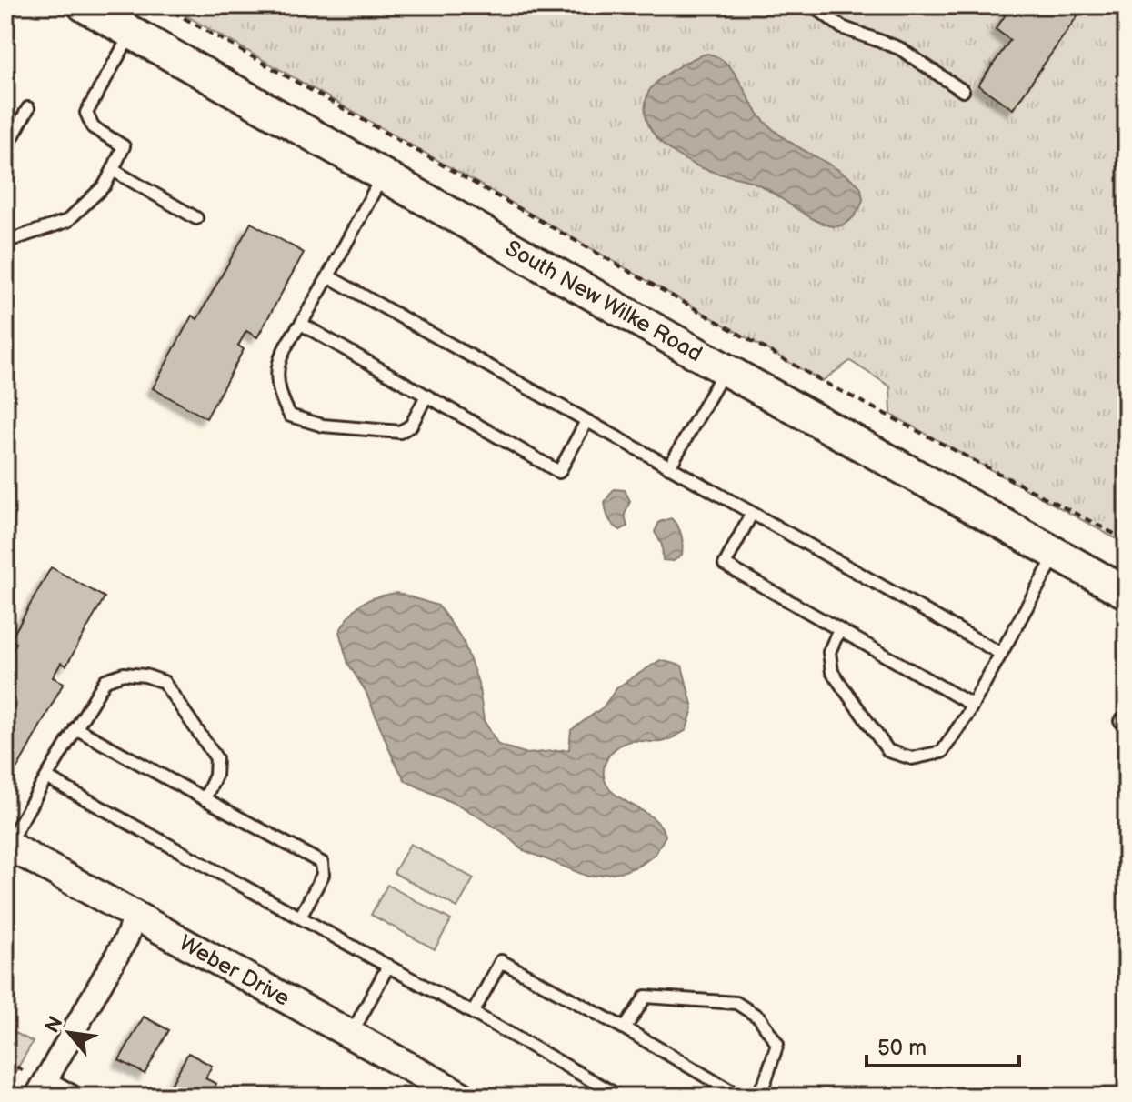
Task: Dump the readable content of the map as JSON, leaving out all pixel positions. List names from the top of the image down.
{
  "streets": {
    "main road": ["South New Wilke Road"],
    "street": ["Weber Drive"]
  },
  "scale_bar": "50 m",
  "north": "top left"
}
